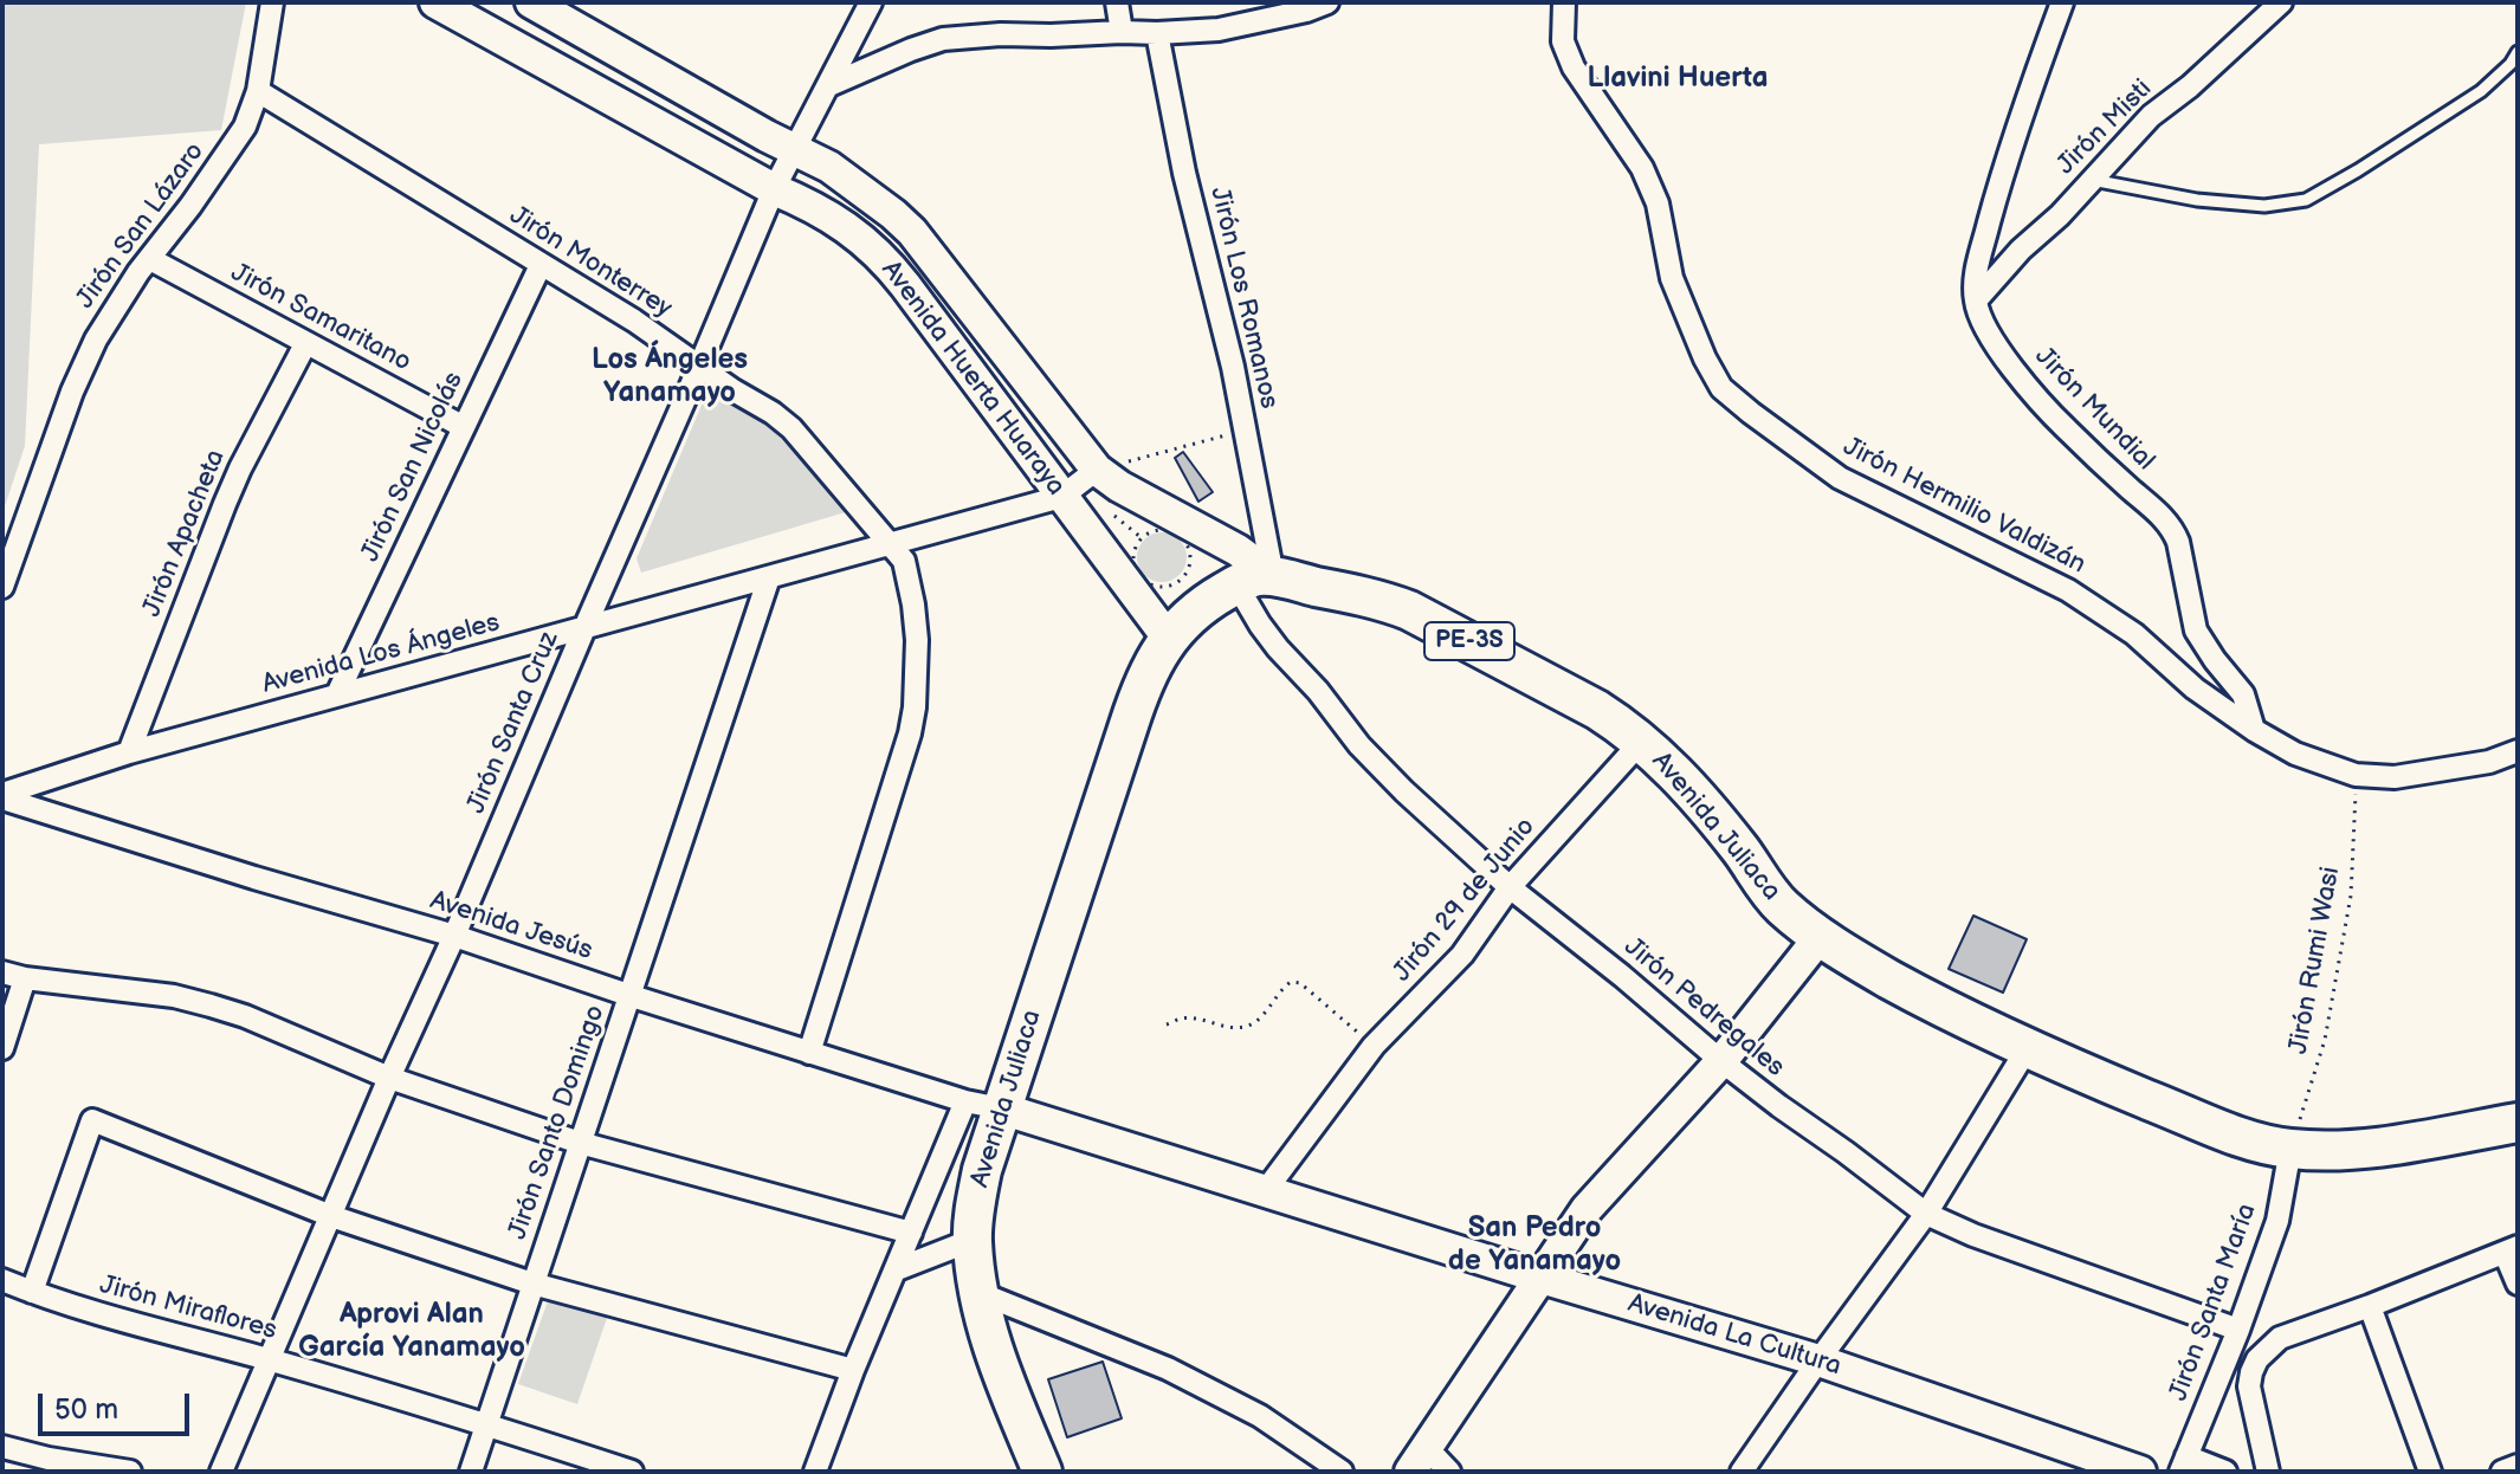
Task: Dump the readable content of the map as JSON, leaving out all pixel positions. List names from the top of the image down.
{
  "streets": {
    "highway": ["PE-3S", "Avenida Juliaca"],
    "street": [
      "Jirón Misti",
      "Jirón San Lázaro",
      "Jirón Monterrey",
      "Jirón Los Romanos",
      "Jirón Samaritano",
      "Avenida Huerta Huaraya",
      "Jirón Mundial",
      "Jirón San Nicolás",
      "Jirón Hermilio Valdizán",
      "Jirón Apacheta",
      "Avenida Los Ángeles",
      "Jirón Santa Cruz",
      "Jirón 29 de Junio",
      "Avenida Jesús",
      "Jirón Pedregales",
      "Jirón Santo Domingo",
      "Jirón Santa María",
      "Jirón Miraflores",
      "Avenida La Cultura"
    ],
    "path": ["Jirón Rumi Wasi"]
  },
  "crossings": [
    ["Jirón Misti", "Jirón Mundial"],
    ["Jirón San Lázaro", "Jirón Monterrey"],
    ["Jirón San Lázaro", "Jirón Samaritano"],
    ["Jirón Monterrey", "Jirón San Nicolás"],
    ["Jirón Monterrey", "Avenida Los Ángeles"],
    ["Jirón Monterrey", "Jirón Santa Cruz"],
    ["Jirón Monterrey", "Avenida Jesús"],
    ["Jirón Los Romanos", "Avenida Huerta Huaraya"],
    ["Jirón Los Romanos", "Avenida Juliaca"],
    ["Jirón Samaritano", "Jirón San Nicolás"],
    ["Jirón Samaritano", "Jirón Apacheta"],
    ["Avenida Huerta Huaraya", "Avenida Los Ángeles"],
    ["Avenida Huerta Huaraya", "Jirón Santa Cruz"],
    ["Avenida Huerta Huaraya", "Avenida Juliaca"],
    ["Jirón Mundial", "Jirón Hermilio Valdizán"],
    ["Jirón San Nicolás", "Avenida Los Ángeles"],
    ["Jirón Hermilio Valdizán", "Jirón Rumi Wasi"],
    ["Jirón Apacheta", "Avenida Los Ángeles"],
    ["Avenida Los Ángeles", "Jirón Santa Cruz"],
    ["Avenida Los Ángeles", "Avenida Jesús"],
    ["Avenida Los Ángeles", "Jirón Santo Domingo"],
    ["Jirón Santa Cruz", "Avenida Jesús"],
    ["Jirón Santa Cruz", "Jirón Miraflores"],
    ["Avenida Juliaca", "Jirón 29 de Junio"],
    ["Avenida Juliaca", "Avenida Jesús"],
    ["Avenida Juliaca", "Jirón Rumi Wasi"],
    ["Avenida Juliaca", "Jirón Pedregales"],
    ["Avenida Juliaca", "Jirón Santa María"],
    ["Avenida Juliaca", "Avenida La Cultura"],
    ["Jirón 29 de Junio", "Jirón Pedregales"],
    ["Jirón 29 de Junio", "Avenida La Cultura"],
    ["Avenida Jesús", "Jirón Santo Domingo"],
    ["Avenida Jesús", "Avenida La Cultura"],
    ["Jirón Rumi Wasi", "Jirón Santa María"],
    ["Jirón Pedregales", "Jirón Santa María"],
    ["Jirón Santo Domingo", "Jirón Miraflores"]
  ],
  "districts": [
    "Llavini Huerta",
    "Los Ángeles Yanamayo",
    "San Pedro de Yanamayo",
    "Aprovi Alan García Yanamayo"
  ],
  "scale_bar": "50 m"
}
